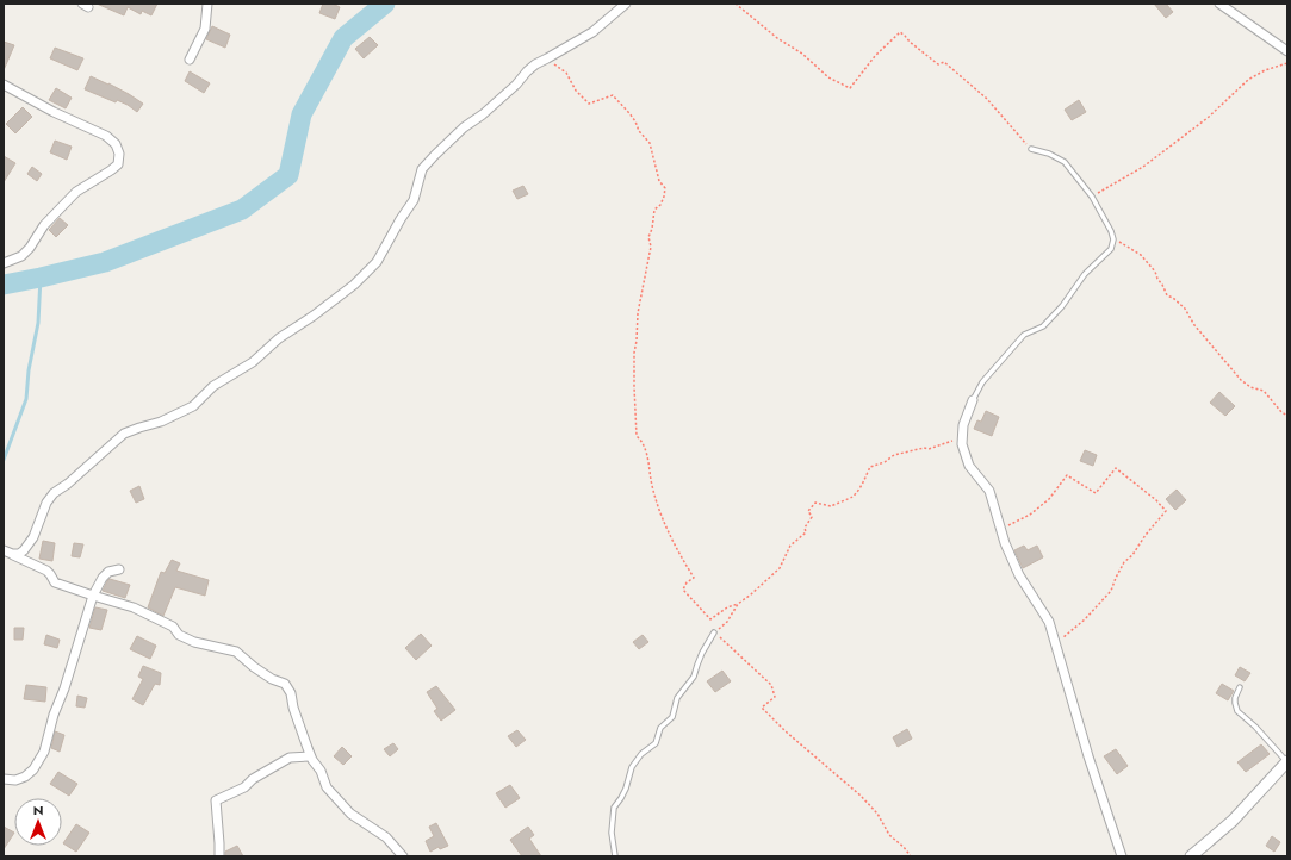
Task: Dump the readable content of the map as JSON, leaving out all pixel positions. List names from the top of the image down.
{
  "north": "top"
}
